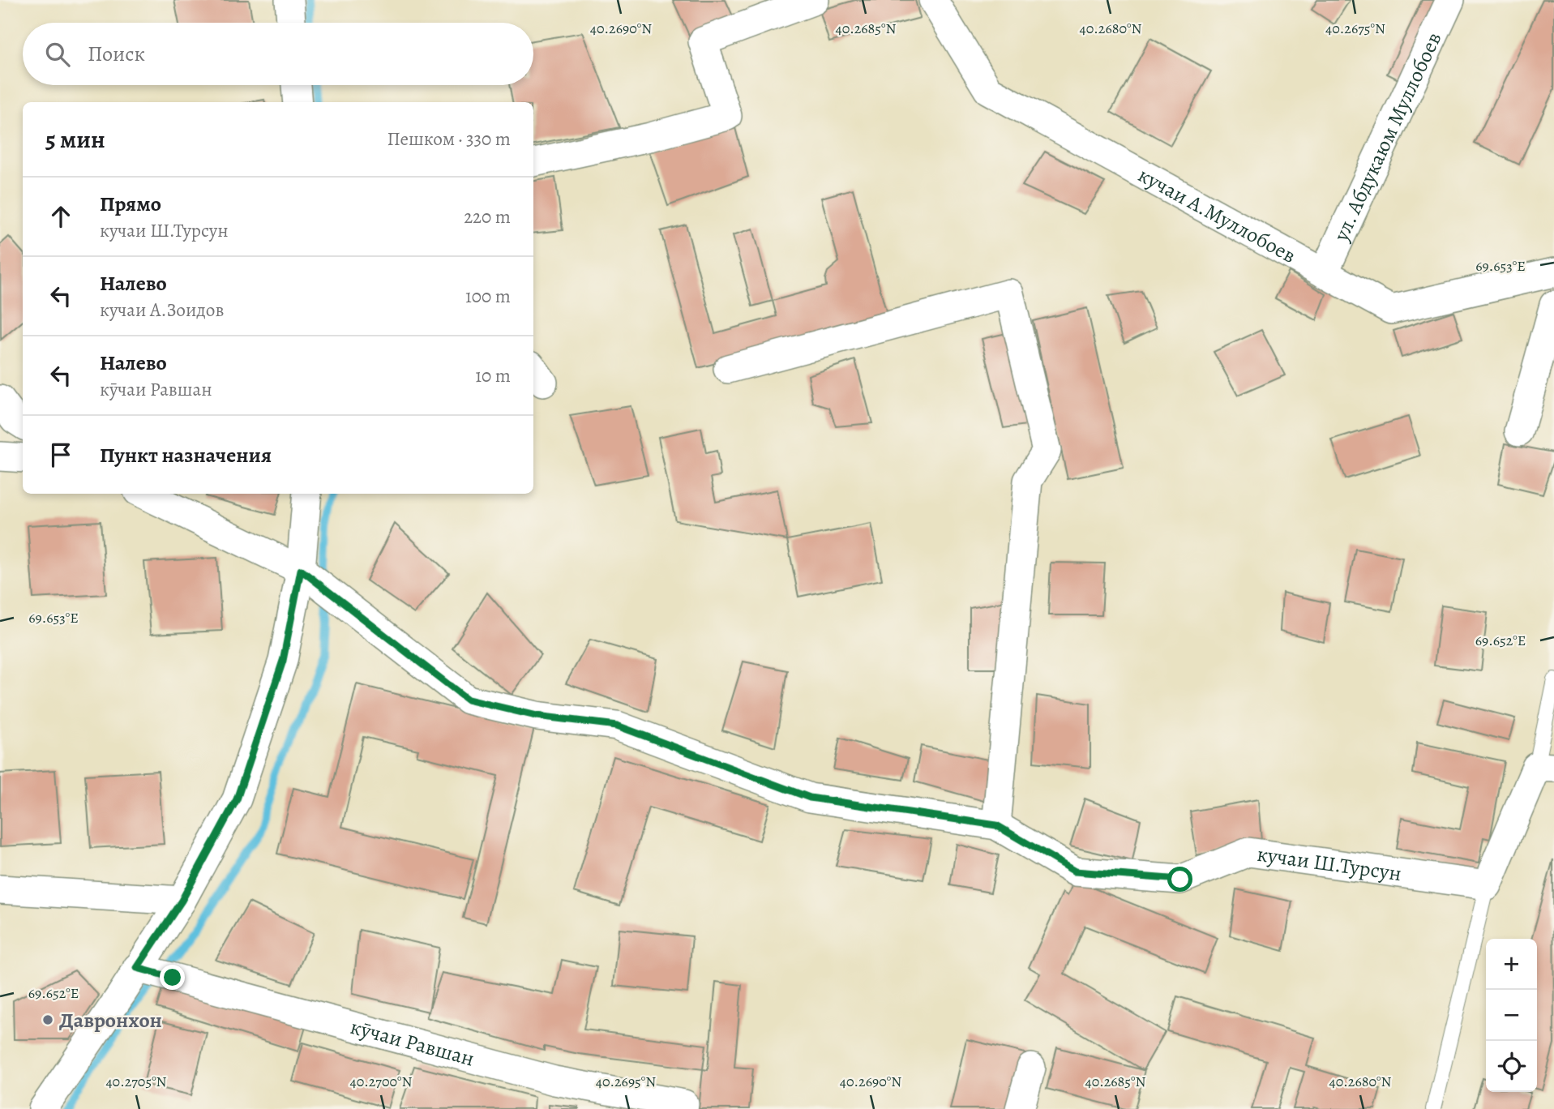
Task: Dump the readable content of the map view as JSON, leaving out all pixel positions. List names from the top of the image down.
{
  "streets": {
    "street": [
      "ул. Абдукаюм Муллобоев",
      "кучаи А.Муллобоев",
      "кучаи Ш.Турсун",
      "кӯчаи Равшан"
    ]
  },
  "crossings": [
    ["ул. Абдукаюм Муллобоев", "кучаи А.Муллобоев"]
  ],
  "places": ["Давронхон"],
  "page": {
    "search": "Поиск",
    "heading": ["5 мин", "Пешком · 330 m"],
    "list": [
      ["Прямо", "кучаи Ш.Турсун", "220 m"],
      ["Налево", "кучаи А.Зоидов", "100 m"],
      ["Налево", "кӯчаи Равшан", "10 m"],
      "Пункт назначения"
    ],
    "map_buttons": ["+", "−"]
  },
  "coordinates": [
    "40.2690°N",
    "40.2685°N",
    "40.2680°N",
    "40.2675°N",
    "69.653°E",
    "69.652°E",
    "40.2705°N",
    "40.2700°N",
    "40.2695°N"
  ]
}
